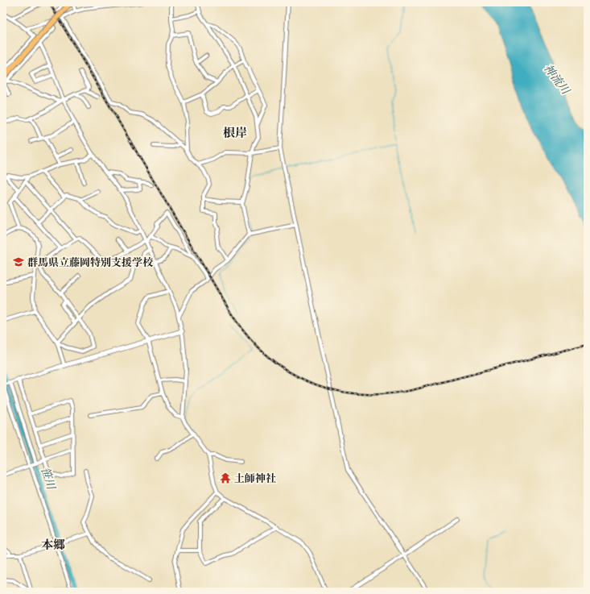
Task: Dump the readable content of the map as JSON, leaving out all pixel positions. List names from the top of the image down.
{
  "districts": ["根岸", "本郷"],
  "water": ["神流川", "笹川"],
  "places": {
    "school or university": ["群馬県立藤岡特別支援学校"],
    "temple": ["土師神社"]
  }
}
